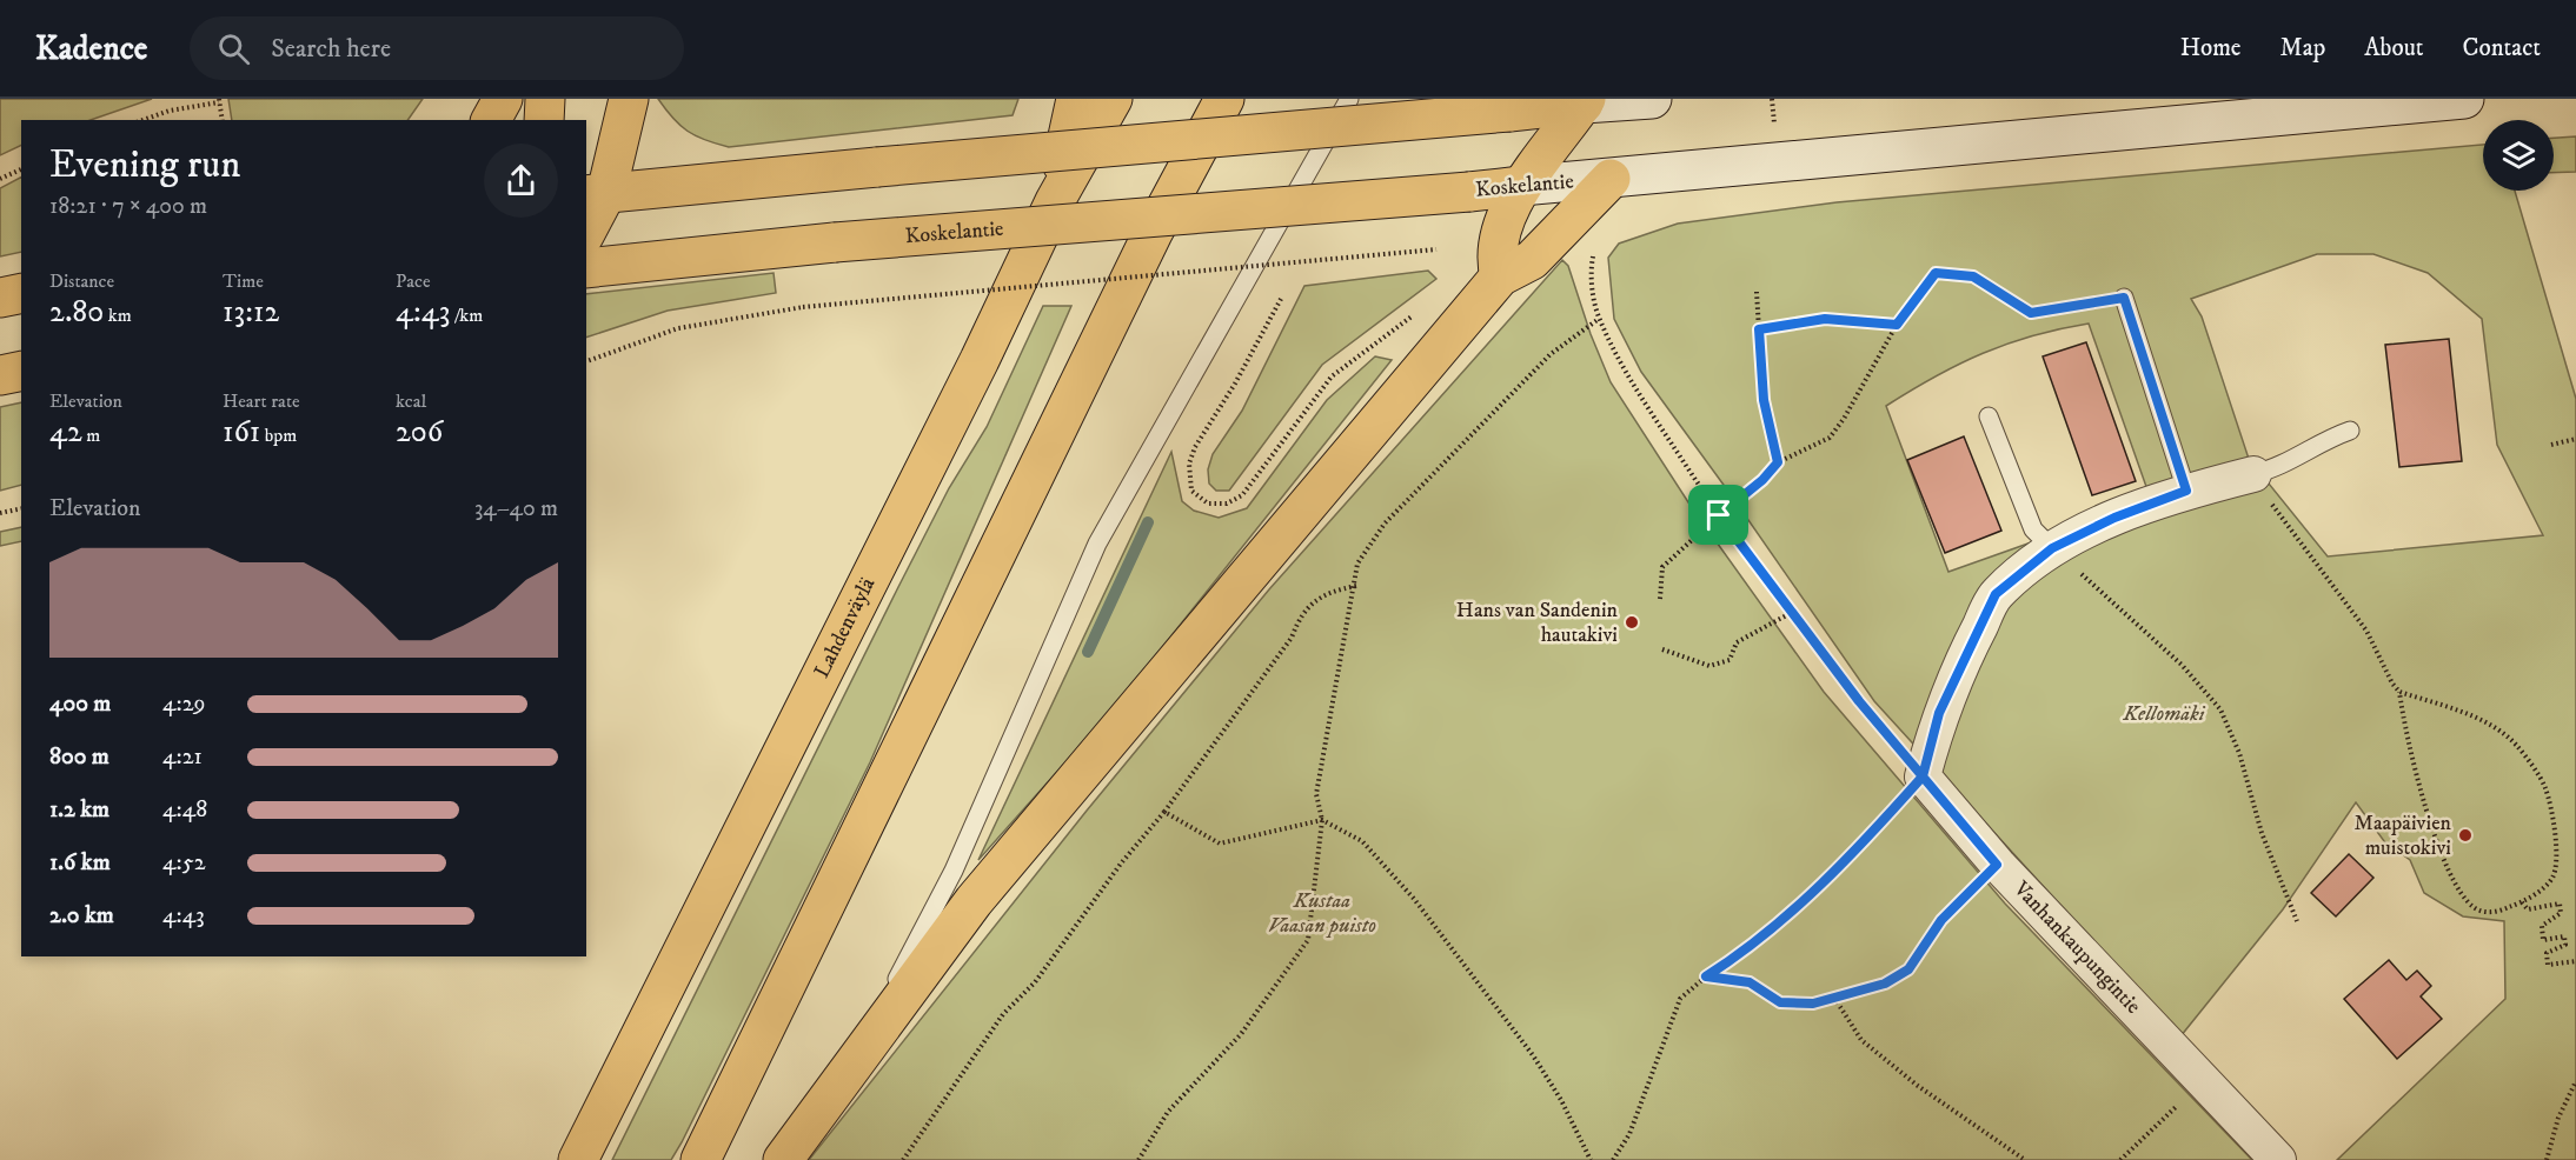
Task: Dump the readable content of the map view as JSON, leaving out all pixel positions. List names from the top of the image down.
{
  "streets": {
    "main road": ["Koskelantie", "Lahdenväylä"],
    "street": ["Vanhankaupungintie"]
  },
  "parks": ["Kellomäki", "Kustaa Vaasan puisto"],
  "places": ["Hans van Sandenin hautakivi", "Maapäivien muistokivi"],
  "page": {
    "header": "Kadence",
    "search": "Search here",
    "nav": [
      "Home",
      "Map",
      "About",
      "Contact"
    ],
    "heading": ["Evening run", "18:21 · 7 × 400 m"],
    "stats": [
      ["Distance", "2.80 km"],
      ["Time", "13:12"],
      ["Pace", "4:43 /km"],
      ["Elevation", "42 m"],
      ["Heart rate", "161 bpm"],
      ["kcal", "206"]
    ],
    "chart": ["Elevation", "34–40 m"],
    "list": [
      {
        "name": "400 m",
        "note": "4:29"
      },
      {
        "name": "800 m",
        "note": "4:21"
      },
      {
        "name": "1.2 km",
        "note": "4:48"
      },
      {
        "name": "1.6 km",
        "note": "4:52"
      },
      {
        "name": "2.0 km",
        "note": "4:43"
      }
    ]
  }
}
